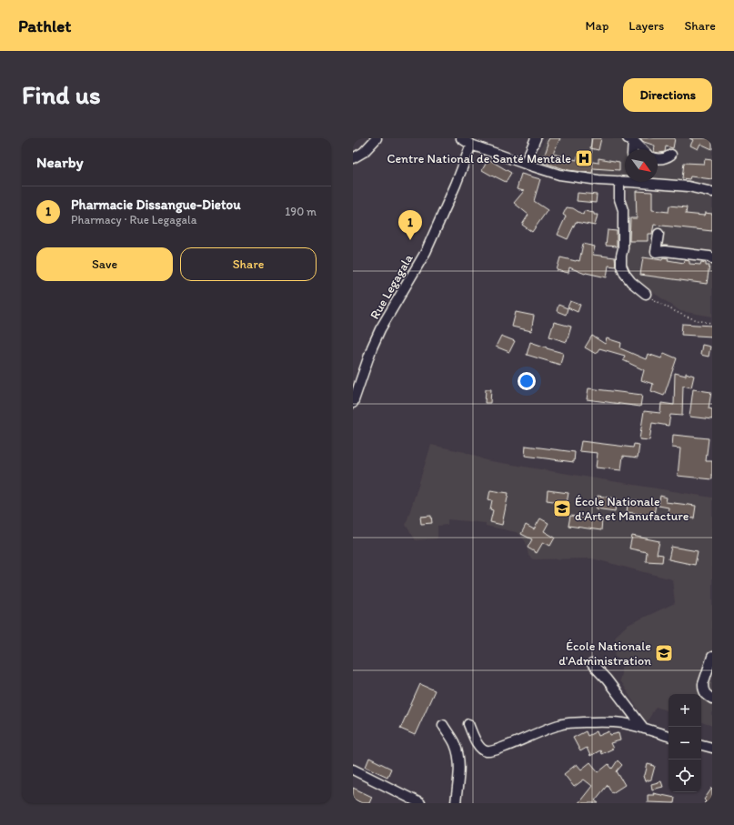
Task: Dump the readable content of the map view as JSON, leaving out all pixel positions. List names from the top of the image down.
{
  "streets": {
    "street": ["Rue Legagala"]
  },
  "places": {
    "hospital": ["Centre National de Santé Mentale"],
    "school or university": ["École Nationale d'Art et Manufacture", "École Nationale d'Administration"]
  },
  "north": "bottom right",
  "page": {
    "header": "Pathlet",
    "nav": ["Map", "Layers", "Share"],
    "buttons": [
      "Directions",
      ["Save", "Share"]
    ],
    "title": "Find us",
    "heading": "Nearby",
    "list": [
      {
        "mark": "1",
        "name": "Pharmacie Dissangue-Dietou",
        "note": "Pharmacy · Rue Legagala",
        "value": "190 m"
      }
    ],
    "pins": "1",
    "map_buttons": ["+", "−"]
  }
}
